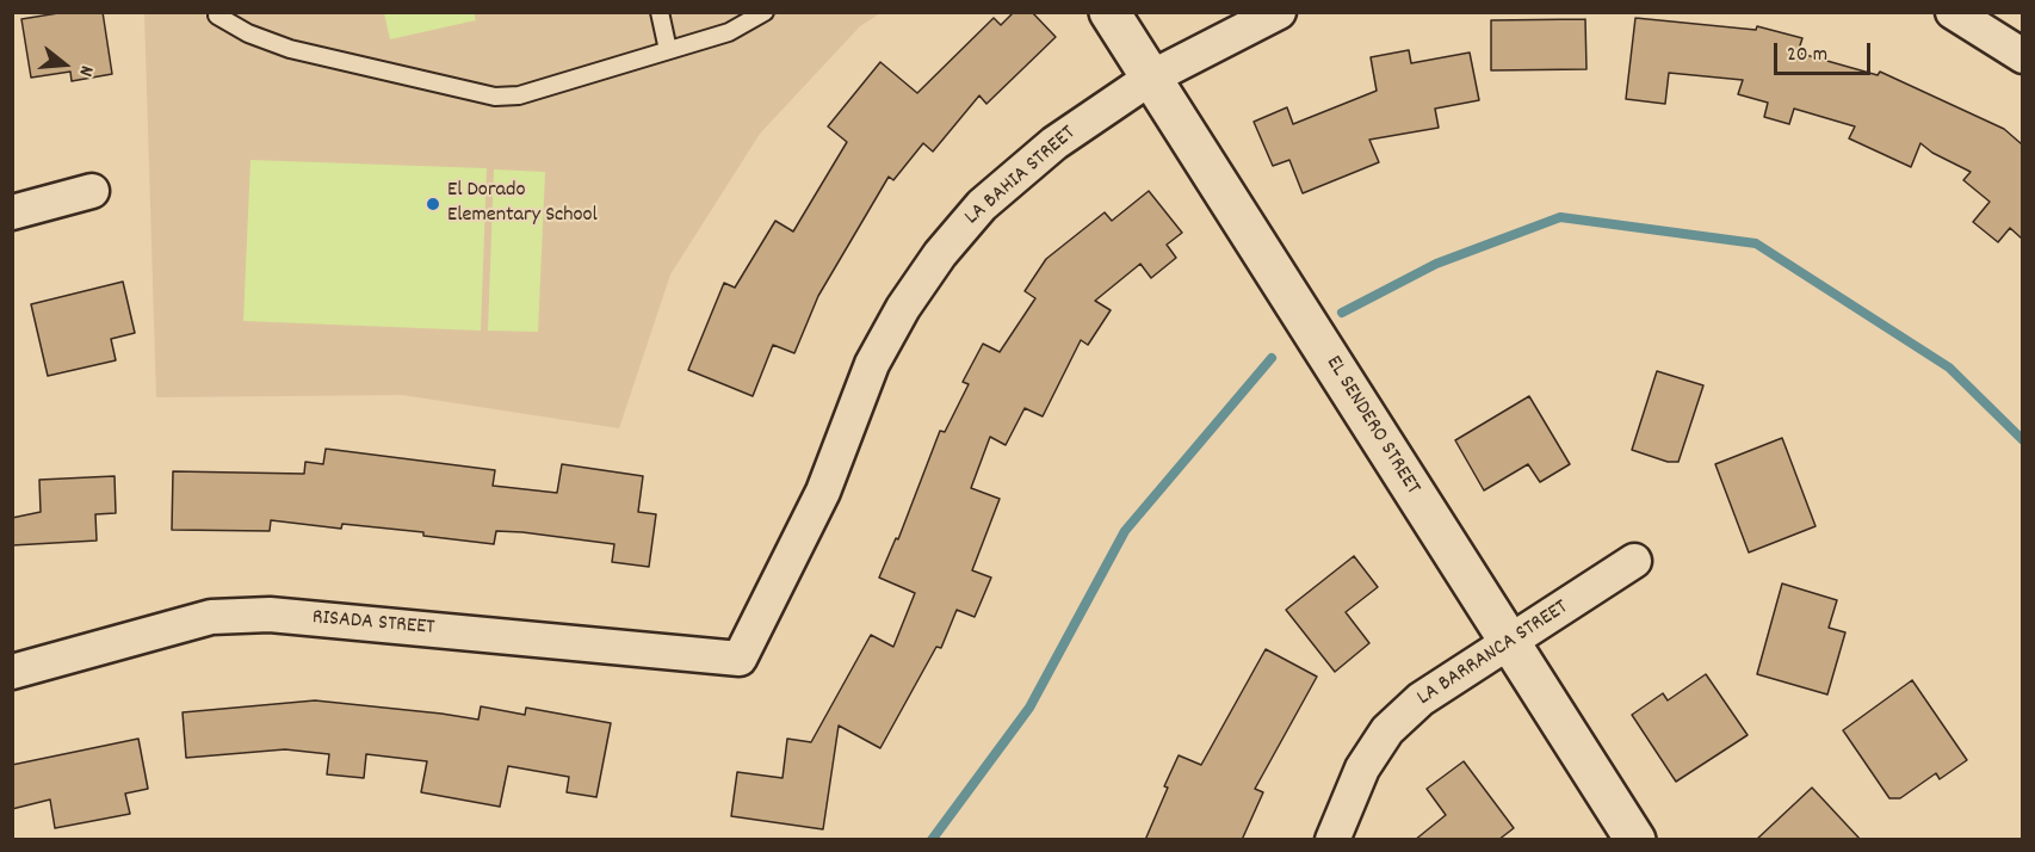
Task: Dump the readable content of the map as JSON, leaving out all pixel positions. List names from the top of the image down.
{
  "streets": {
    "street": [
      "LA BAHIA STREET",
      "EL SENDERO STREET",
      "RISADA STREET",
      "LA BARRANCA STREET"
    ]
  },
  "crossings": [
    ["LA BAHIA STREET", "EL SENDERO STREET"],
    ["LA BAHIA STREET", "RISADA STREET"],
    ["EL SENDERO STREET", "LA BARRANCA STREET"]
  ],
  "places": ["El Dorado Elementary School"],
  "scale_bar": "20 m",
  "north": "right"
}
